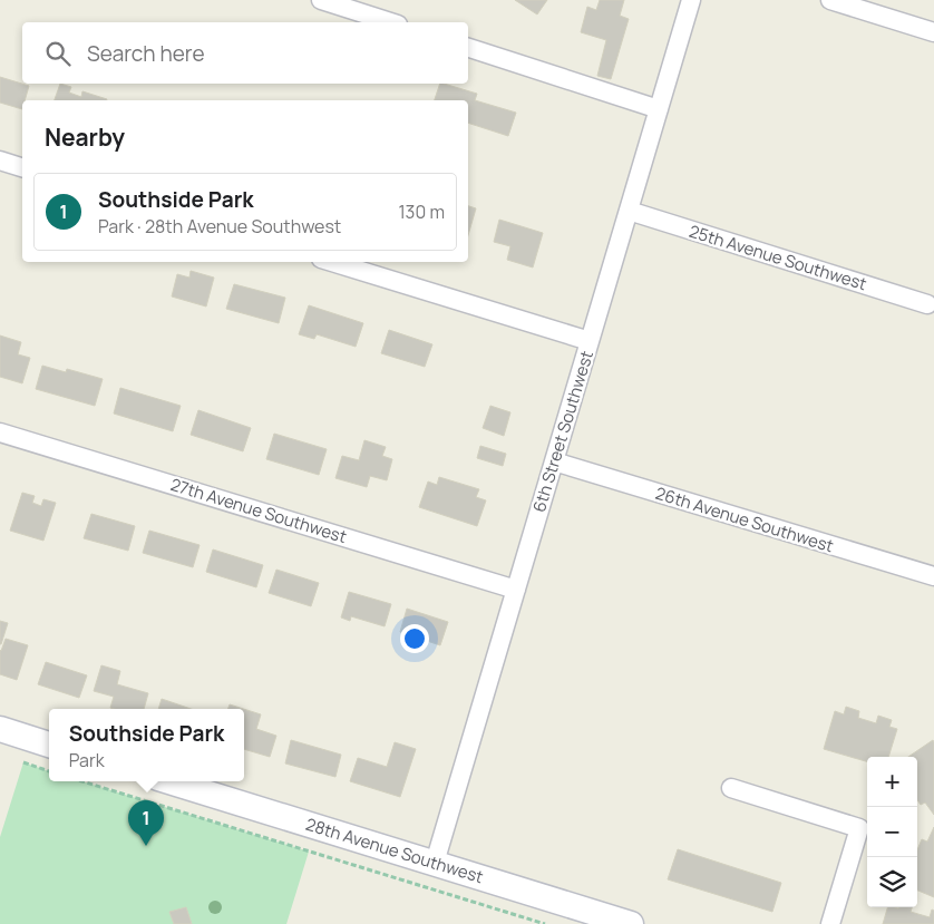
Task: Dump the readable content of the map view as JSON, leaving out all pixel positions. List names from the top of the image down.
{
  "streets": {
    "street": [
      "25th Avenue Southwest",
      "6th Street Southwest",
      "27th Avenue Southwest",
      "26th Avenue Southwest",
      "28th Avenue Southwest"
    ]
  },
  "crossings": [
    ["25th Avenue Southwest", "6th Street Southwest"],
    ["6th Street Southwest", "27th Avenue Southwest"],
    ["6th Street Southwest", "26th Avenue Southwest"],
    ["6th Street Southwest", "28th Avenue Southwest"]
  ],
  "page": {
    "search": "Search here",
    "heading": "Nearby",
    "list": [
      {
        "mark": "1",
        "name": "Southside Park",
        "note": "Park · 28th Avenue Southwest",
        "value": "130 m"
      }
    ],
    "popup": ["Southside Park", "Park"],
    "map_buttons": ["+", "−"],
    "pins": "1"
  }
}
